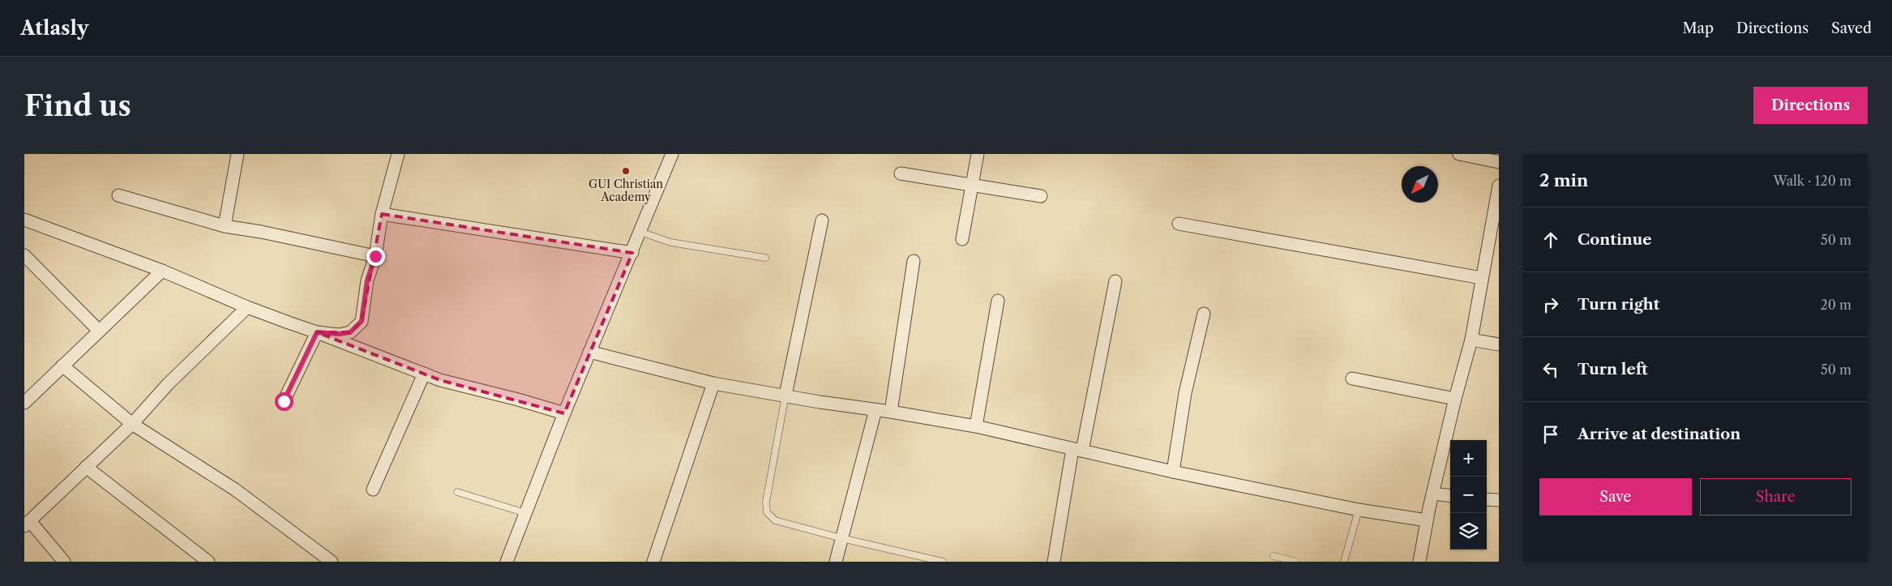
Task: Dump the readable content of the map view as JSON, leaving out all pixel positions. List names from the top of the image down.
{
  "places": ["GUI Christian Academy"],
  "north": "bottom left",
  "page": {
    "header": "Atlasly",
    "nav": ["Map", "Directions", "Saved"],
    "buttons": [
      "Directions",
      ["Save", "Share"]
    ],
    "title": "Find us",
    "heading": ["2 min", "Walk · 120 m"],
    "list": [
      ["Continue", "50 m"],
      ["Turn right", "20 m"],
      ["Turn left", "50 m"],
      "Arrive at destination"
    ],
    "map_buttons": ["+", "−"]
  }
}
